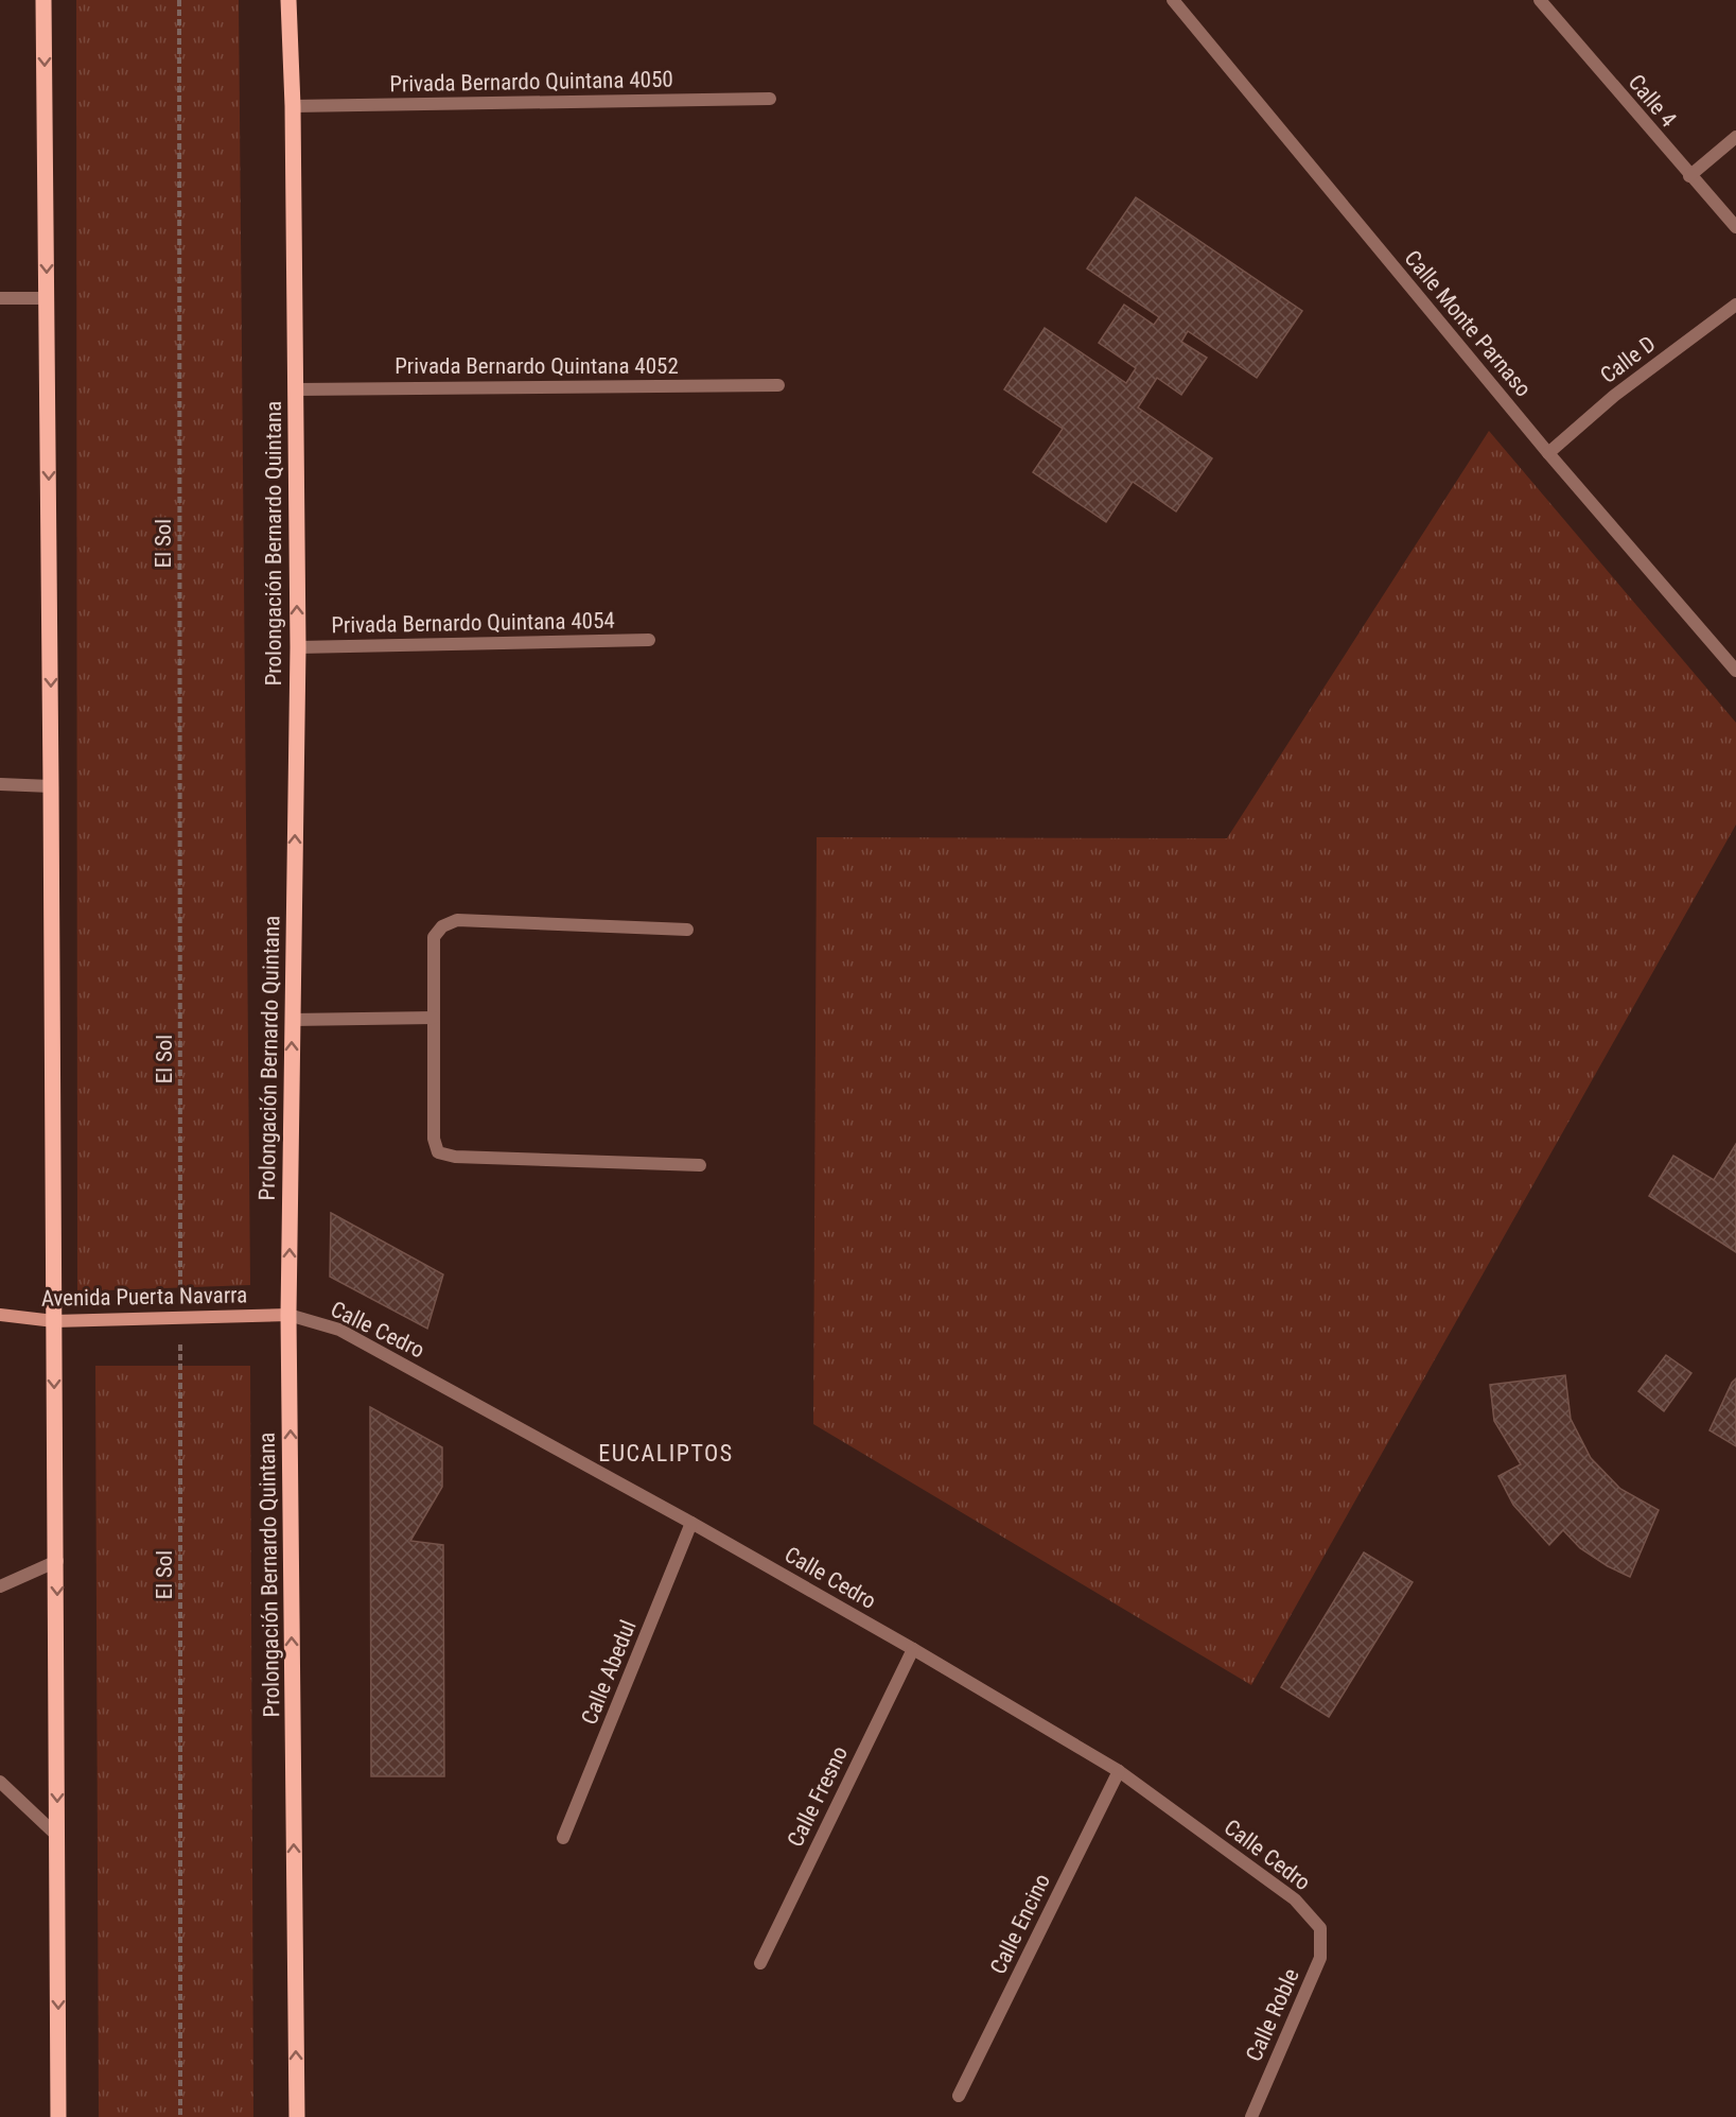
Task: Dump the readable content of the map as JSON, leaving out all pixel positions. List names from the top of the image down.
{
  "streets": {
    "main road": ["Prolongación Bernardo Quintana"],
    "street": [
      "Privada Bernardo Quintana 4050",
      "Calle 4",
      "Calle Monte Parnaso",
      "Calle D",
      "Privada Bernardo Quintana 4052",
      "Privada Bernardo Quintana 4054",
      "Avenida Puerta Navarra",
      "Calle Cedro",
      "Calle Abedul",
      "Calle Fresno",
      "Calle Encino",
      "Calle Roble"
    ],
    "path": ["El Sol"]
  },
  "crossings": [
    ["Privada Bernardo Quintana 4050", "Prolongación Bernardo Quintana"],
    ["Calle Monte Parnaso", "Calle D"],
    ["Privada Bernardo Quintana 4052", "Prolongación Bernardo Quintana"],
    ["El Sol", "Avenida Puerta Navarra"],
    ["Prolongación Bernardo Quintana", "Privada Bernardo Quintana 4054"],
    ["Prolongación Bernardo Quintana", "Avenida Puerta Navarra"],
    ["Prolongación Bernardo Quintana", "Calle Cedro"],
    ["Avenida Puerta Navarra", "Calle Cedro"],
    ["Calle Cedro", "Calle Abedul"],
    ["Calle Cedro", "Calle Fresno"],
    ["Calle Cedro", "Calle Encino"],
    ["Calle Cedro", "Calle Roble"]
  ],
  "one_way": ["Prolongación Bernardo Quintana"],
  "districts": ["EUCALIPTOS"]
}
